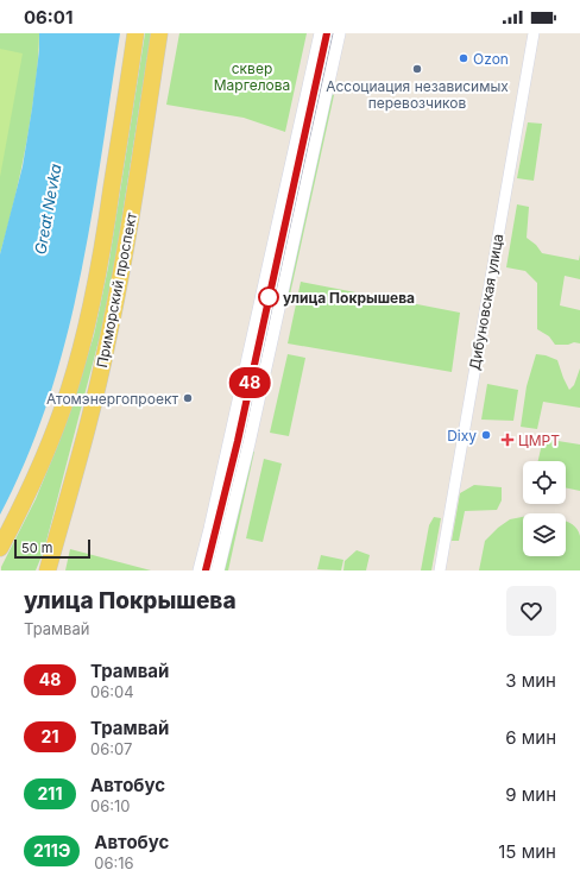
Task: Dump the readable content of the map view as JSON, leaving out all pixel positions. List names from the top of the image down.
{
  "streets": {
    "main road": ["Приморский проспект"],
    "street": ["Дибуновская улица"]
  },
  "water": ["Great Nevka"],
  "parks": ["сквер Маргелова"],
  "places": {
    "other": [
      "Ozon",
      "Ассоциация независимых перевозчиков",
      "улица Покрышева",
      "Атомэнергопроект",
      "Dixy"
    ],
    "health": ["ЦМРТ"]
  },
  "lines": ["tram line 48"],
  "scale_bar": "50 m",
  "page": {
    "status": "06:01",
    "on_map": "48",
    "scale": "50 m",
    "heading": ["улица Покрышева", "Трамвай"],
    "list": [
      {
        "mark": "48",
        "name": "Трамвай",
        "note": "06:04",
        "value": "3 мин"
      },
      {
        "mark": "21",
        "name": "Трамвай",
        "note": "06:07",
        "value": "6 мин"
      },
      {
        "mark": "211",
        "name": "Автобус",
        "note": "06:10",
        "value": "9 мин"
      },
      {
        "mark": "211Э",
        "name": "Автобус",
        "note": "06:16",
        "value": "15 мин"
      }
    ]
  }
}
